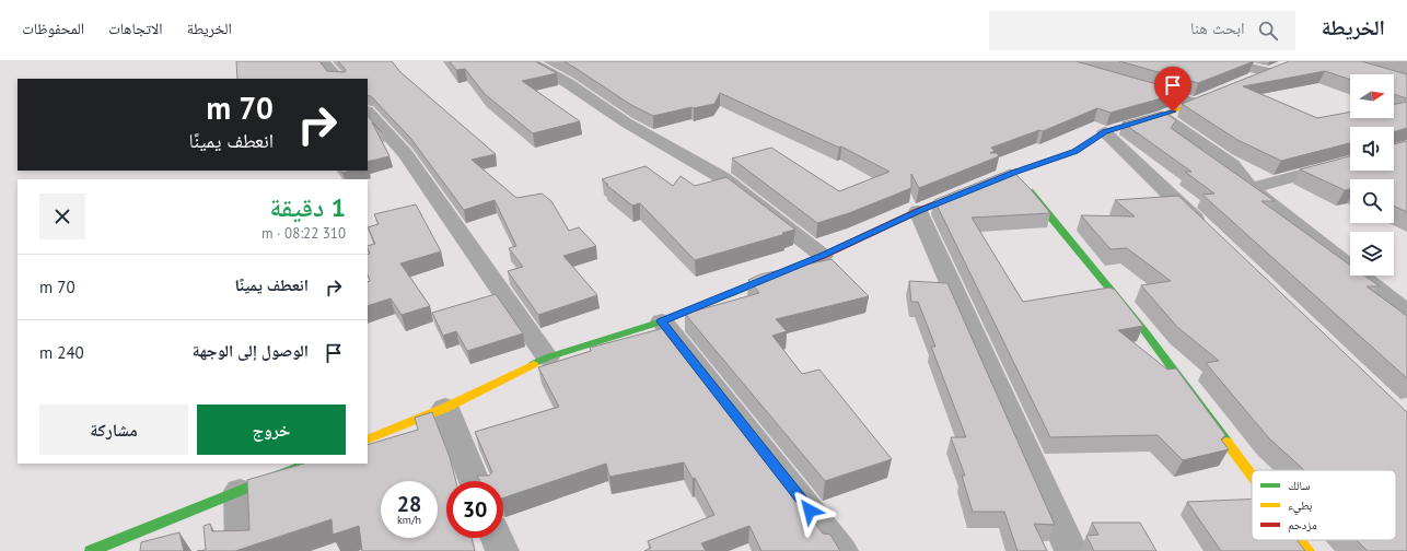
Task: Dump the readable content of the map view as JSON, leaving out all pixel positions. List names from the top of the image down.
{
  "legend": ["سالك", "بطيء", "مزدحم"],
  "north": "right",
  "page": {
    "header": "الخريطة",
    "search": "ابحث هنا",
    "nav": ["الخريطة", "الاتجاهات", "المحفوظات"],
    "turn": ["70 m", "انعطف يمينًا"],
    "heading": ["1 دقيقة", "310 m · 08:22"],
    "list": [
      {
        "name": "انعطف يمينًا",
        "value": "70 m"
      },
      {
        "name": "الوصول إلى الوجهة",
        "value": "240 m"
      }
    ],
    "buttons": ["خروج", "مشاركة"],
    "speed": "28 km/h",
    "limit": "30"
  }
}
